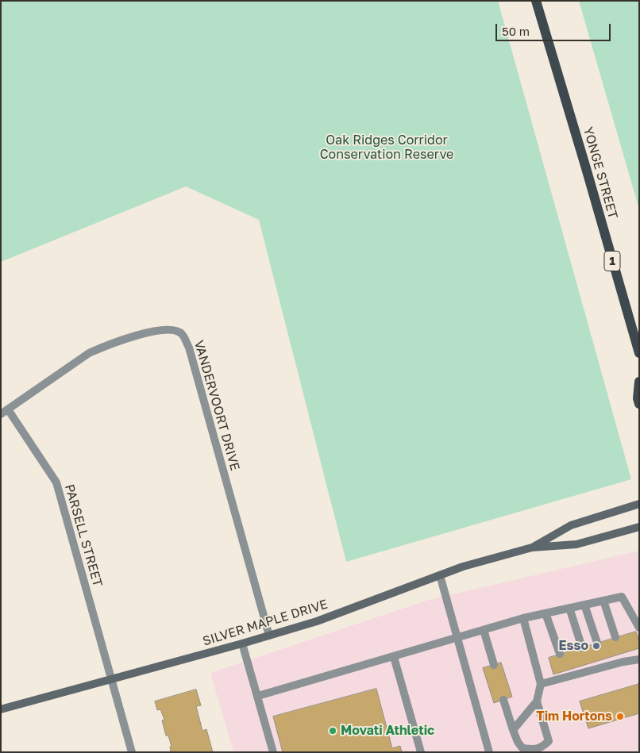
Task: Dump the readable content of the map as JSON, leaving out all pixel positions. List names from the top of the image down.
{
  "streets": {
    "main road": ["YONGE STREET", "1"],
    "street": ["VANDERVOORT DRIVE", "PARSELL STREET", "SILVER MAPLE DRIVE"]
  },
  "crossings": [
    ["VANDERVOORT DRIVE", "PARSELL STREET"],
    ["VANDERVOORT DRIVE", "SILVER MAPLE DRIVE"],
    ["PARSELL STREET", "SILVER MAPLE DRIVE"]
  ],
  "parks": ["Oak Ridges Corridor Conservation Reserve"],
  "places": ["Esso", "Tim Hortons", "Movati Athletic"],
  "scale_bar": "50 m"
}
